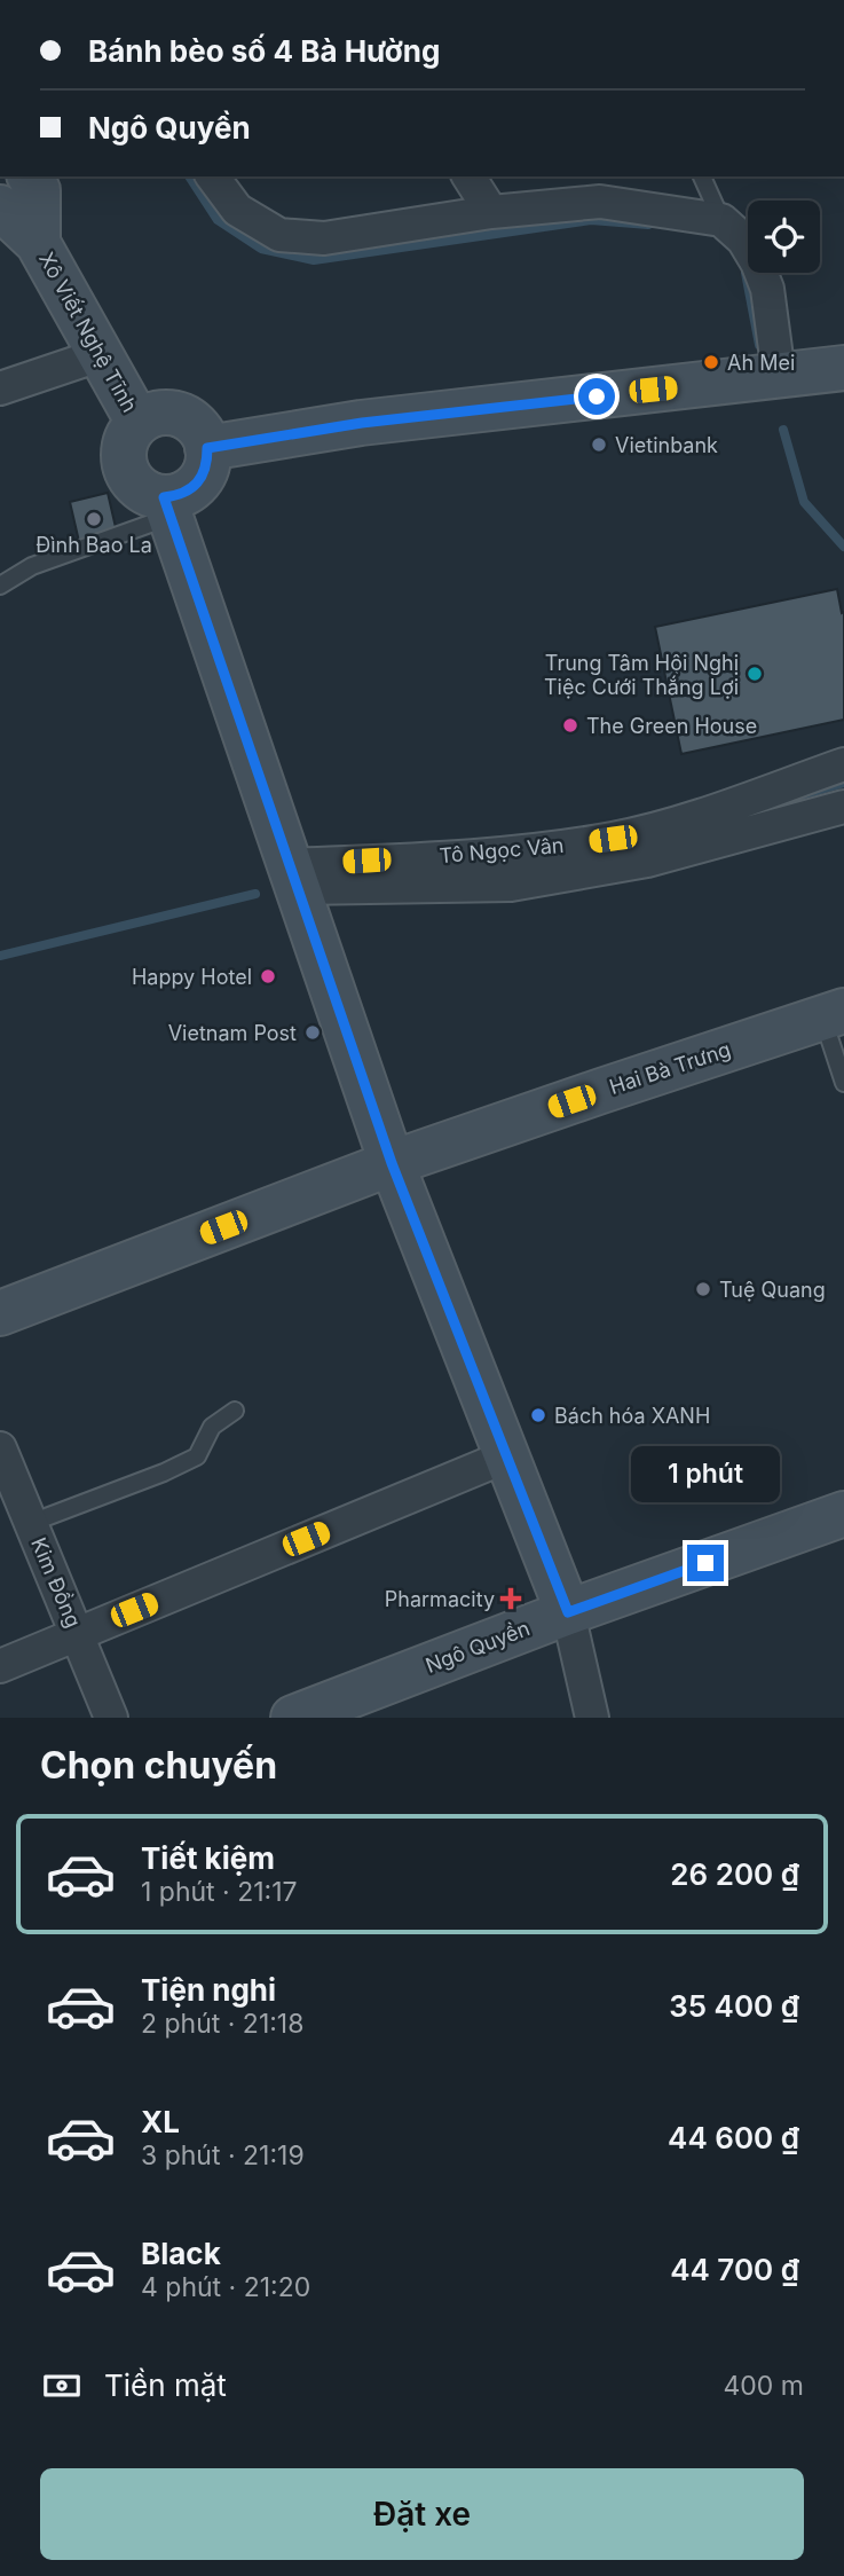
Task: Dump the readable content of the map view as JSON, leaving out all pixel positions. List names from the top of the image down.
{
  "streets": {
    "street": [
      "Xô Viết Nghệ Tĩnh",
      "Tô Ngọc Vân",
      "Hai Bà Trưng",
      "Kim Đồng",
      "Ngô Quyền"
    ]
  },
  "places": {
    "other": [
      "Ah Mei",
      "Vietinbank",
      "Đình Bao La",
      "Trung Tâm Hội Nghị Tiệc Cưới Thắng Lợi",
      "The Green House",
      "Happy Hotel",
      "Vietnam Post",
      "Tuệ Quang",
      "Bách hóa XANH"
    ],
    "health": ["Pharmacity"]
  },
  "page": {
    "banner": ["Bánh bèo số 4 Bà Hường", "Ngô Quyền"],
    "bubble": "1 phút",
    "heading": "Chọn chuyến",
    "list": [
      {
        "name": "Tiết kiệm",
        "note": "1 phút · 21:17",
        "value": "26 200 ₫"
      },
      {
        "name": "Tiện nghi",
        "note": "2 phút · 21:18",
        "value": "35 400 ₫"
      },
      {
        "name": "XL",
        "note": "3 phút · 21:19",
        "value": "44 600 ₫"
      },
      {
        "name": "Black",
        "note": "4 phút · 21:20",
        "value": "44 700 ₫"
      }
    ],
    "pay": ["Tiền mặt", "400 m"],
    "buttons": "Đặt xe"
  }
}
